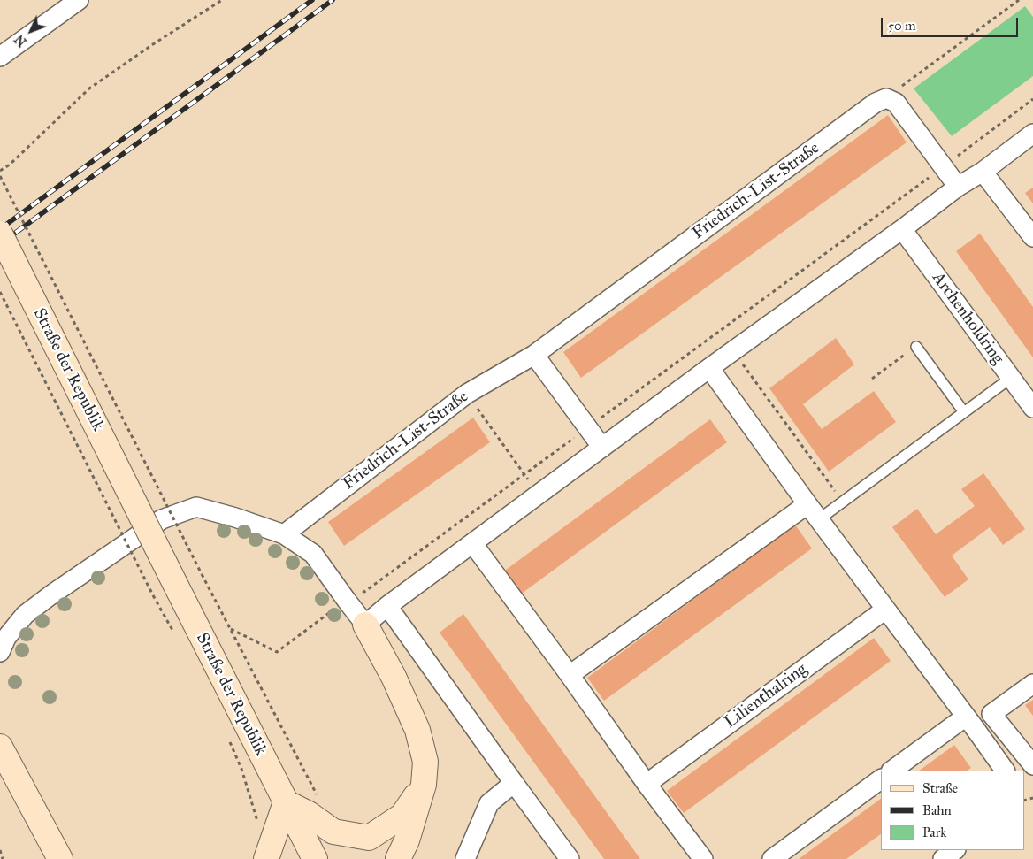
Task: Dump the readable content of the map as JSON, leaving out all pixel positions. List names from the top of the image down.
{
  "streets": {
    "main road": ["Straße der Republik"],
    "street": ["Friedrich-List-Straße", "Archenholdring", "Lilienthalring"]
  },
  "legend": ["Straße", "Bahn", "Park"],
  "scale_bar": "50 m",
  "north": "bottom left"
}
